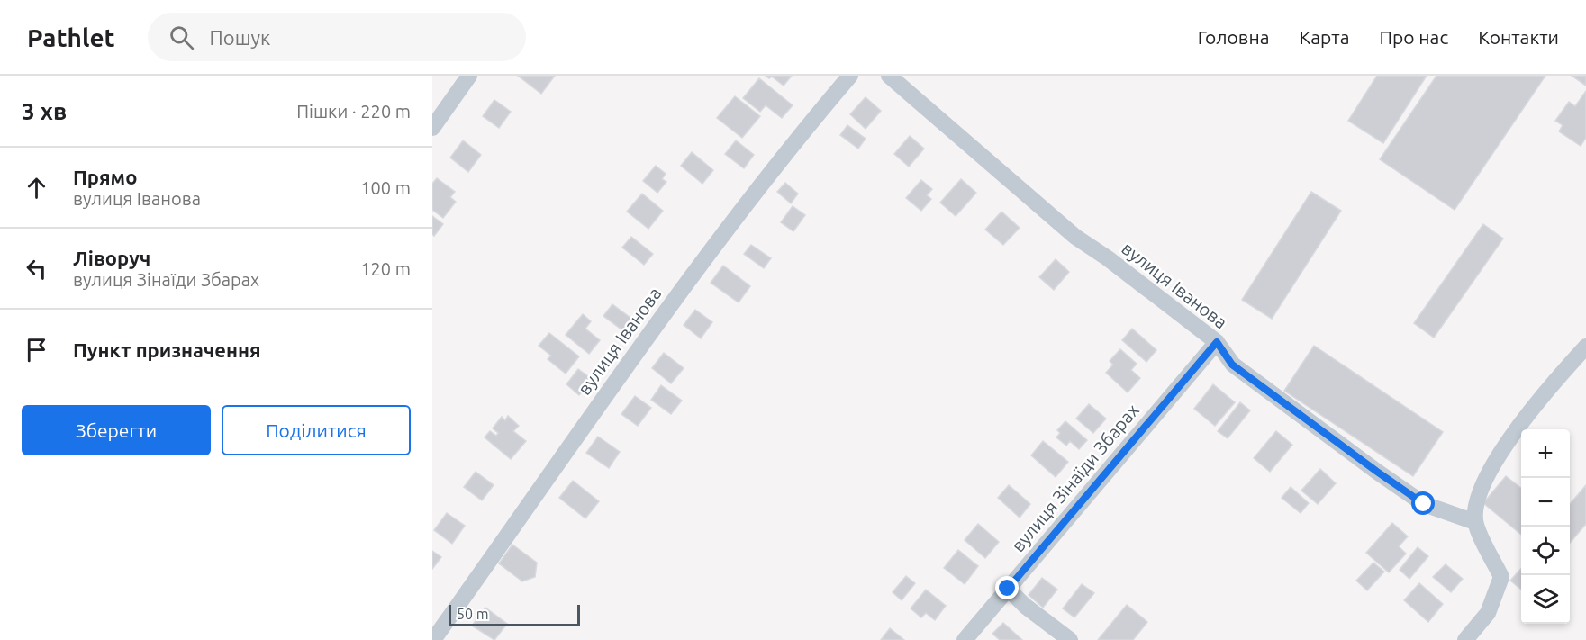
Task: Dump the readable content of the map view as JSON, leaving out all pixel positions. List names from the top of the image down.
{
  "streets": {
    "street": ["вулиця Іванова", "вулиця Зінаїди Збарах"]
  },
  "crossings": [
    ["вулиця Іванова", "вулиця Зінаїди Збарах"]
  ],
  "scale_bar": "50 m",
  "page": {
    "header": "Pathlet",
    "search": "Пошук",
    "nav": [
      "Головна",
      "Карта",
      "Про нас",
      "Контакти"
    ],
    "heading": ["3 хв", "Пішки · 220 m"],
    "list": [
      ["Прямо", "вулиця Іванова", "100 m"],
      ["Ліворуч", "вулиця Зінаїди Збарах", "120 m"],
      "Пункт призначення"
    ],
    "buttons": ["Зберегти", "Поділитися"],
    "map_buttons": ["+", "−"],
    "scale": "50 m"
  }
}
